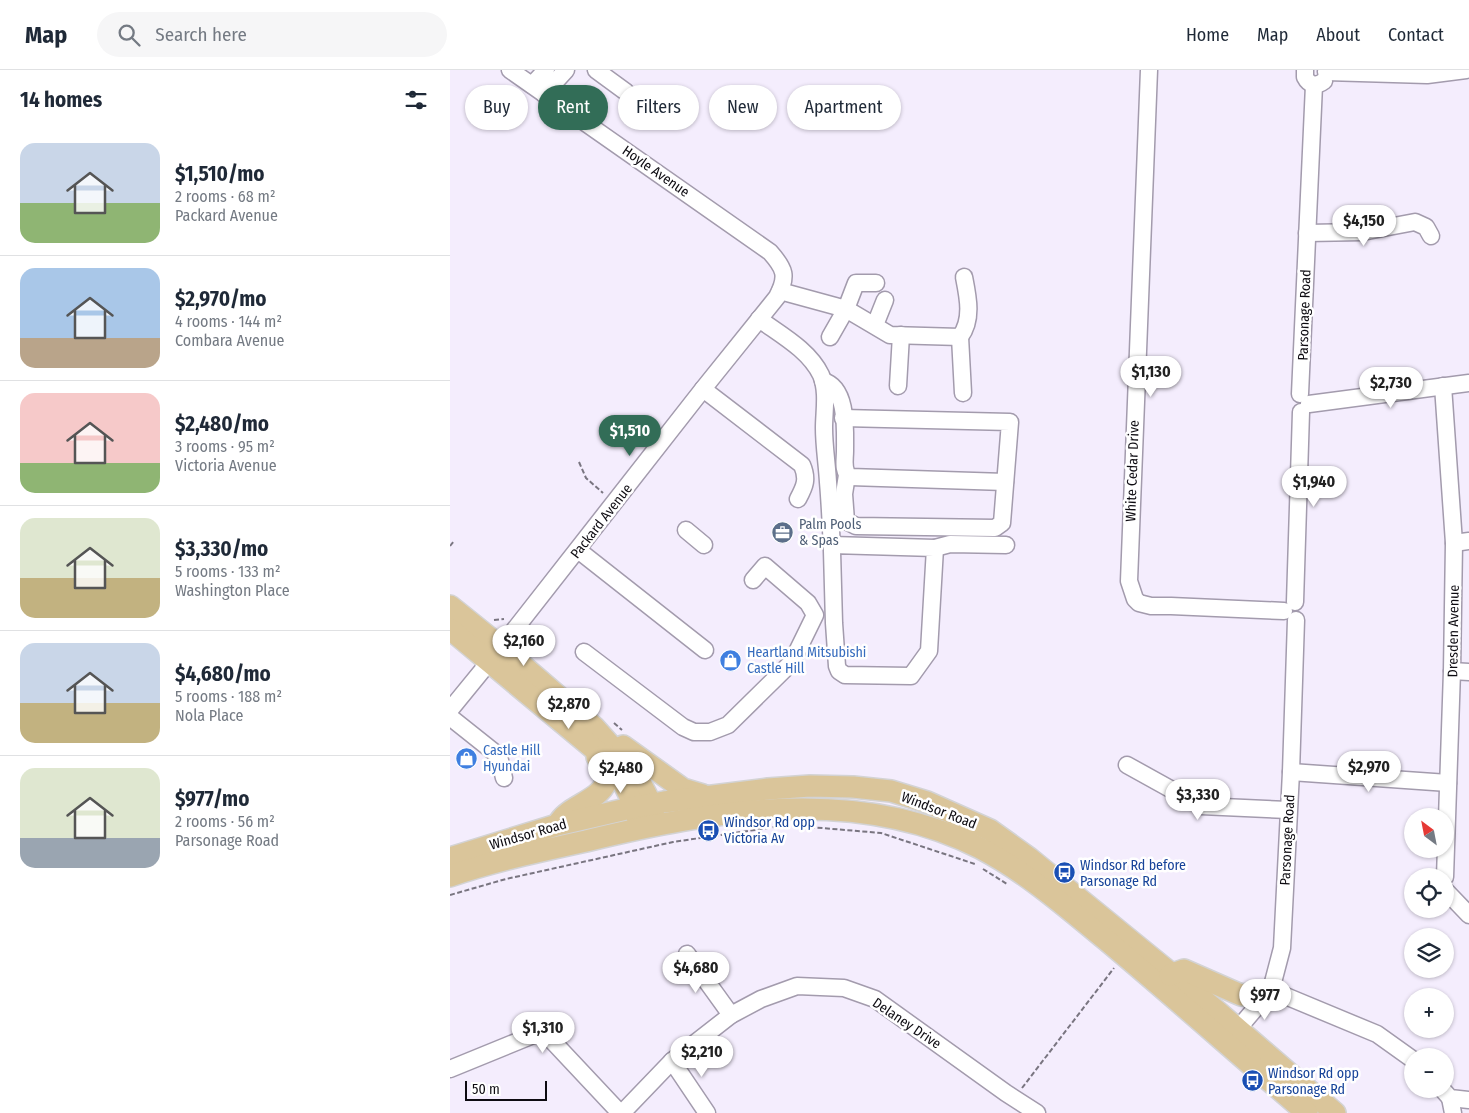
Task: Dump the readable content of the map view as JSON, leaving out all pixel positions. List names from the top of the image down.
{
  "streets": {
    "main road": ["Windsor Road"],
    "street": [
      "Hoyle Avenue",
      "Parsonage Road",
      "White Cedar Drive",
      "Packard Avenue",
      "Dresden Avenue",
      "Delaney Drive"
    ]
  },
  "crossings": [
    ["Hoyle Avenue", "Packard Avenue"],
    ["Parsonage Road", "White Cedar Drive"],
    ["Parsonage Road", "Windsor Road"]
  ],
  "places": {
    "office": ["Palm Pools & Spas"],
    "shop": ["Heartland Mitsubishi Castle Hill", "Castle Hill Hyundai"],
    "bus stop": ["Windsor Rd opp Victoria Av", "Windsor Rd before Parsonage Rd", "Windsor Rd opp Parsonage Rd"]
  },
  "scale_bar": "50 m",
  "north": "top left",
  "page": {
    "header": "Map",
    "search": "Search here",
    "nav": [
      "Home",
      "Map",
      "About",
      "Contact"
    ],
    "heading": "14 homes",
    "chip": [
      "Buy",
      "Rent",
      "Filters",
      "New",
      "Apartment"
    ],
    "list": [
      {
        "name": "$1,510/mo",
        "note": "2 rooms · 68 m² · Packard Avenue"
      },
      {
        "name": "$2,970/mo",
        "note": "4 rooms · 144 m² · Combara Avenue"
      },
      {
        "name": "$2,480/mo",
        "note": "3 rooms · 95 m² · Victoria Avenue"
      },
      {
        "name": "$3,330/mo",
        "note": "5 rooms · 133 m² · Washington Place"
      },
      {
        "name": "$4,680/mo",
        "note": "5 rooms · 188 m² · Nola Place"
      },
      {
        "name": "$977/mo",
        "note": "2 rooms · 56 m² · Parsonage Road"
      }
    ],
    "price": [
      "$4,150",
      "$1,130",
      "$2,730",
      "$1,510",
      "$1,940",
      "$2,160",
      "$2,870",
      "$2,970",
      "$2,480",
      "$3,330",
      "$4,680",
      "$977",
      "$1,310",
      "$2,210"
    ],
    "map_buttons": ["+", "−"],
    "scale": "50 m"
  }
}
